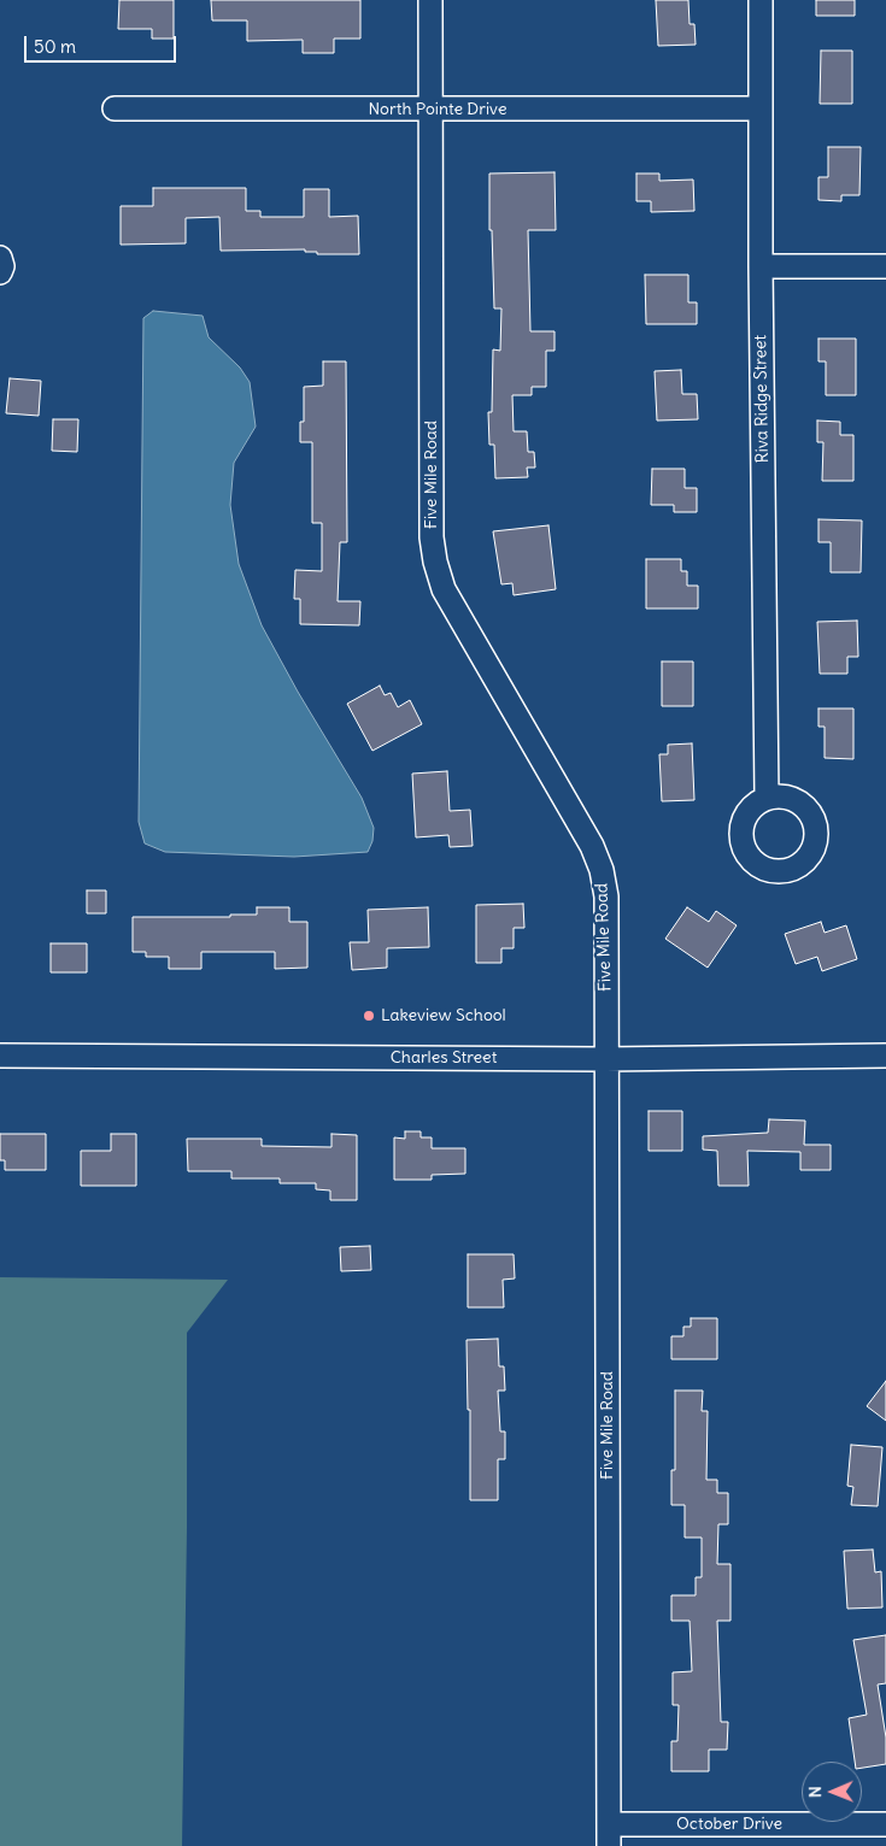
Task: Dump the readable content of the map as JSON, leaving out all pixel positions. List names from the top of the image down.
{
  "streets": {
    "street": [
      "North Pointe Drive",
      "Riva Ridge Street",
      "Five Mile Road",
      "Charles Street",
      "October Drive"
    ]
  },
  "crossings": [
    ["North Pointe Drive", "Riva Ridge Street"],
    ["North Pointe Drive", "Five Mile Road"],
    ["Five Mile Road", "Charles Street"],
    ["Five Mile Road", "October Drive"]
  ],
  "places": ["Lakeview School"],
  "scale_bar": "50 m",
  "north": "left"
}
